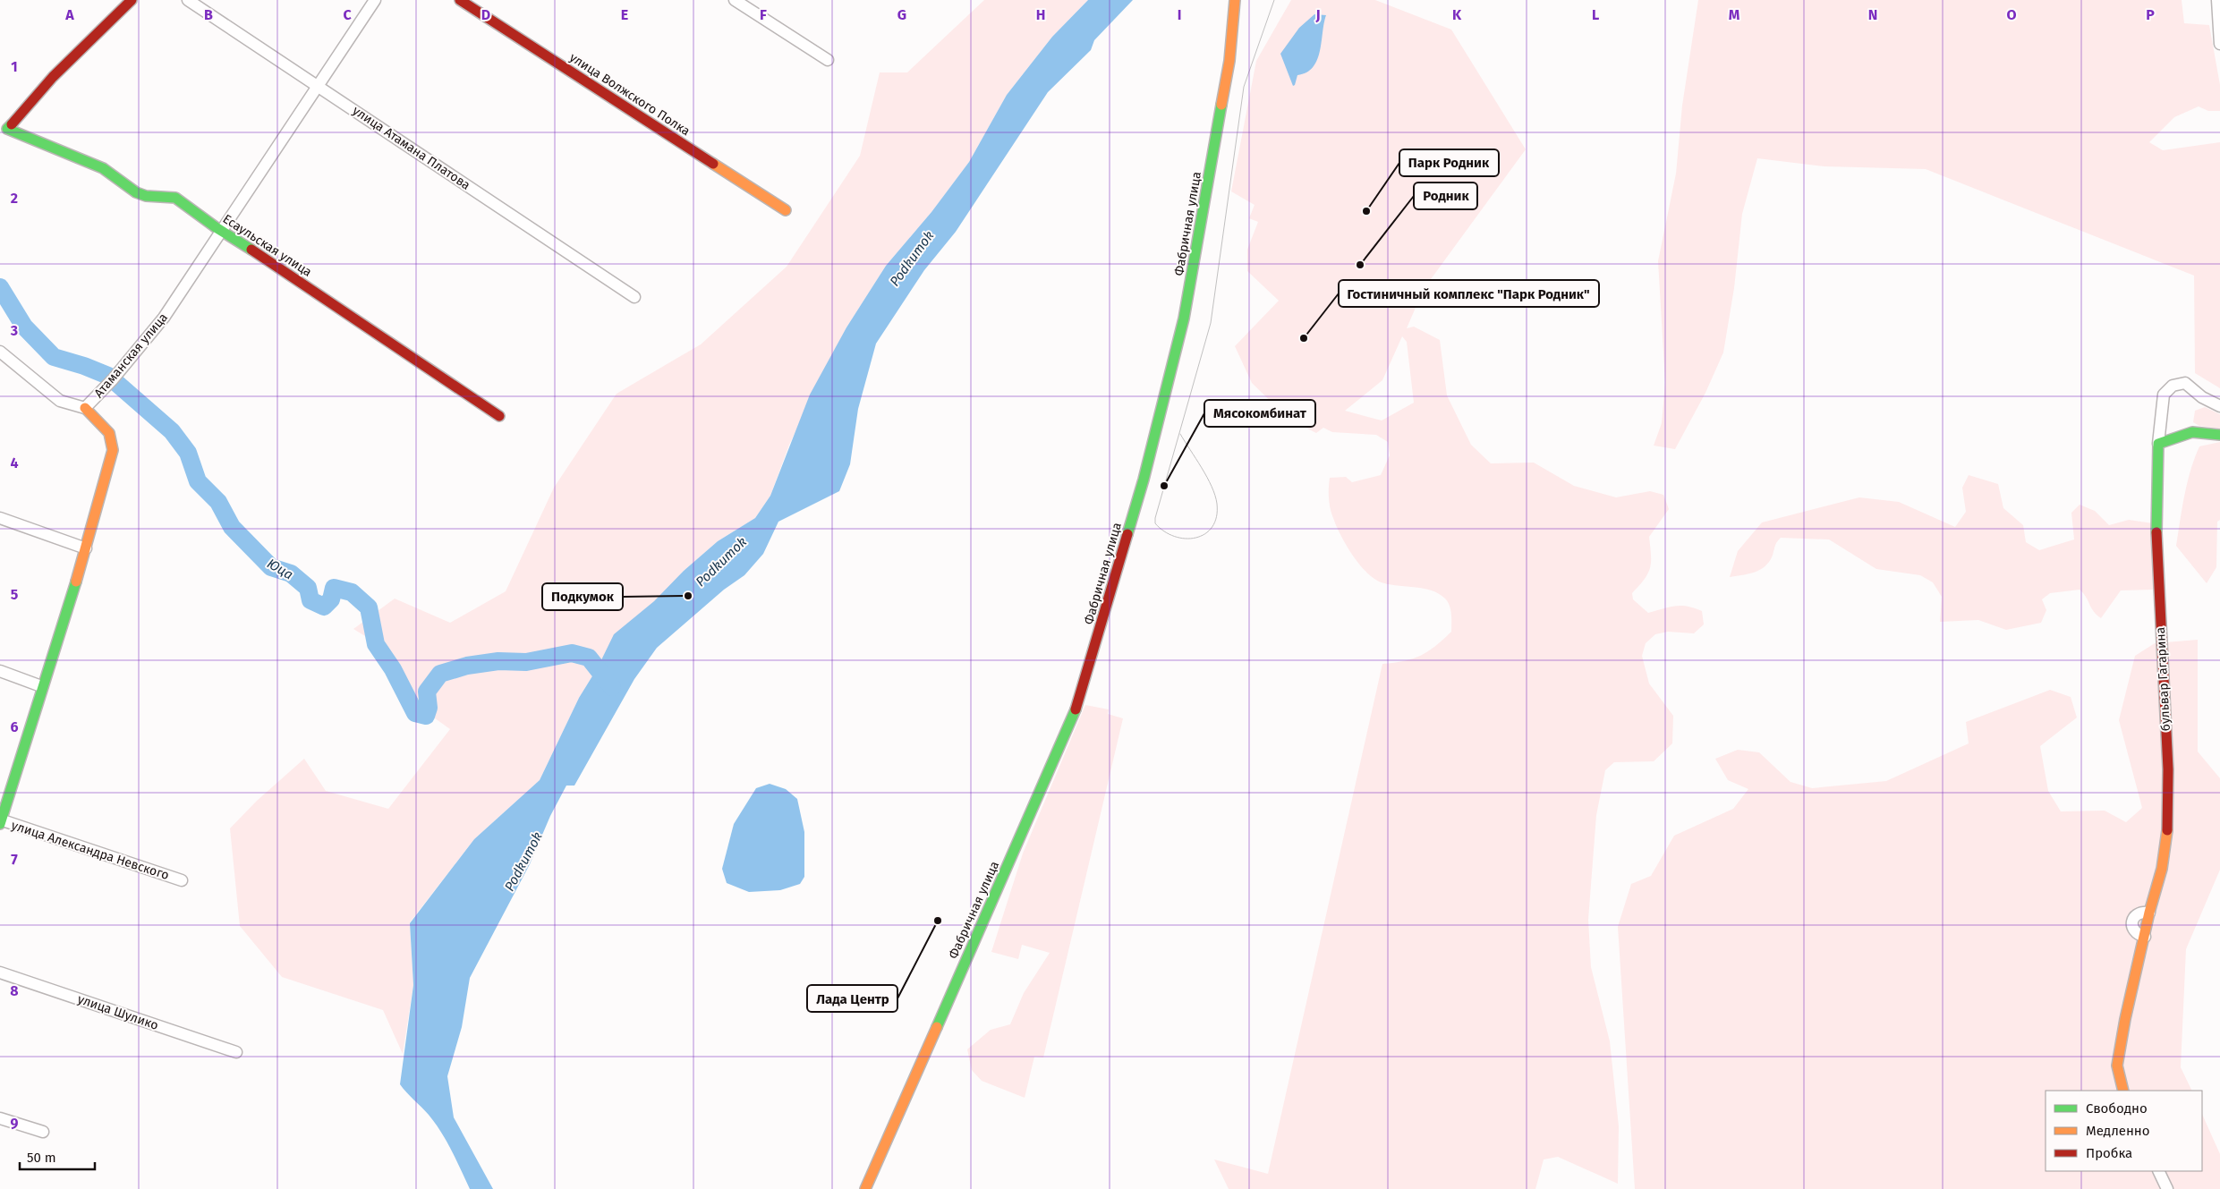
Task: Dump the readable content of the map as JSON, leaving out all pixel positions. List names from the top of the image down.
{
  "streets": {
    "street": [
      "улица Волжского Полка",
      "улица Атамана Платова",
      "Фабричная улица",
      "Есаульская улица",
      "Атаманская улица",
      "бульвар Гагарина",
      "улица Александра Невского",
      "улица Шулико"
    ]
  },
  "crossings": [
    ["улица Атамана Платова", "Атаманская улица"],
    ["Есаульская улица", "Атаманская улица"],
    ["Атаманская улица", "улица Александра Невского"]
  ],
  "water": ["Podkumok", "Юца"],
  "places": [
    "Парк Родник",
    "Родник",
    "Гостиничный комплекс \"Парк Родник\"",
    "Мясокомбинат",
    "Подкумок",
    "Лада Центр"
  ],
  "legend": ["Свободно", "Медленно", "Пробка"],
  "scale_bar": "50 m",
  "grid": {
    "columns": [
      "A",
      "B",
      "C",
      "D",
      "E",
      "F",
      "G",
      "H",
      "I",
      "J",
      "K",
      "L",
      "M",
      "N",
      "O",
      "P"
    ],
    "rows": [
      "1",
      "2",
      "3",
      "4",
      "5",
      "6",
      "7",
      "8",
      "9"
    ]
  }
}
